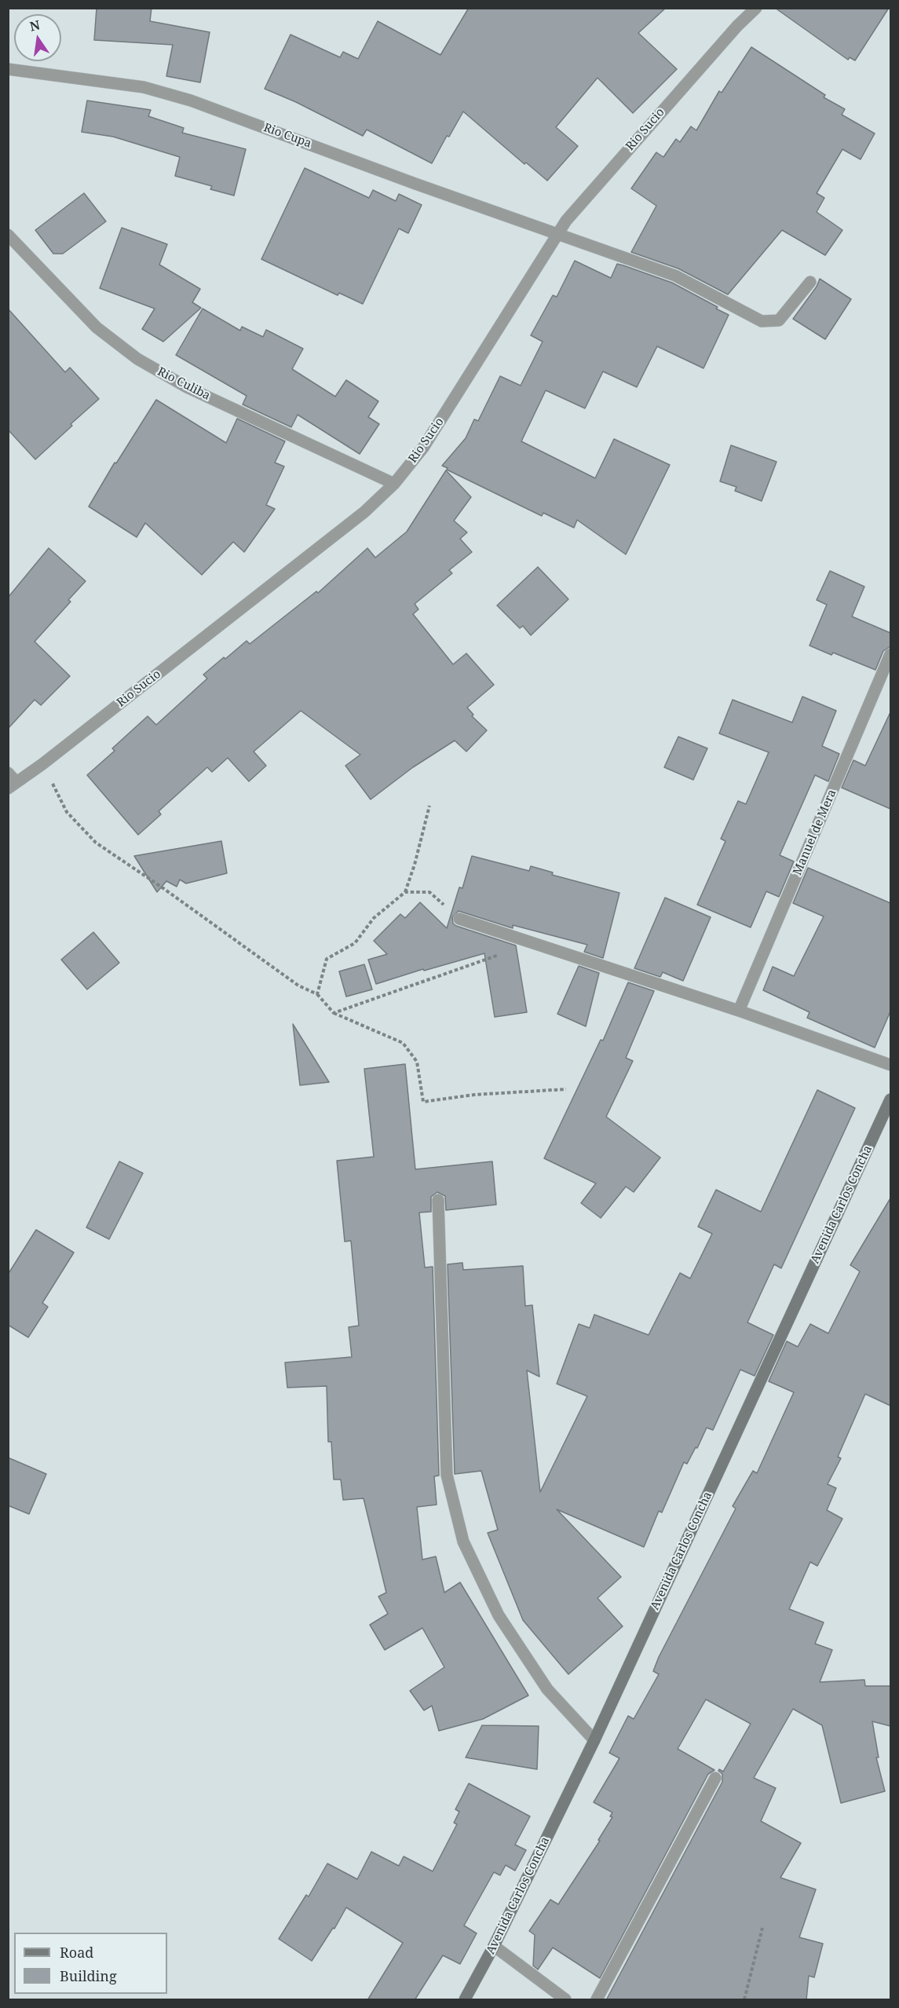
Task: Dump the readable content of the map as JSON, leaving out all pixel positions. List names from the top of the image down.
{
  "streets": {
    "street": [
      "Rio Sucio",
      "Rio Cupa",
      "Rio Culiba",
      "Manuel de Mera",
      "Avenida Carlos Concha"
    ]
  },
  "crossings": [
    ["Rio Sucio", "Rio Cupa"],
    ["Rio Sucio", "Rio Culiba"]
  ],
  "legend": ["Road", "Building"],
  "north": "top"
}
